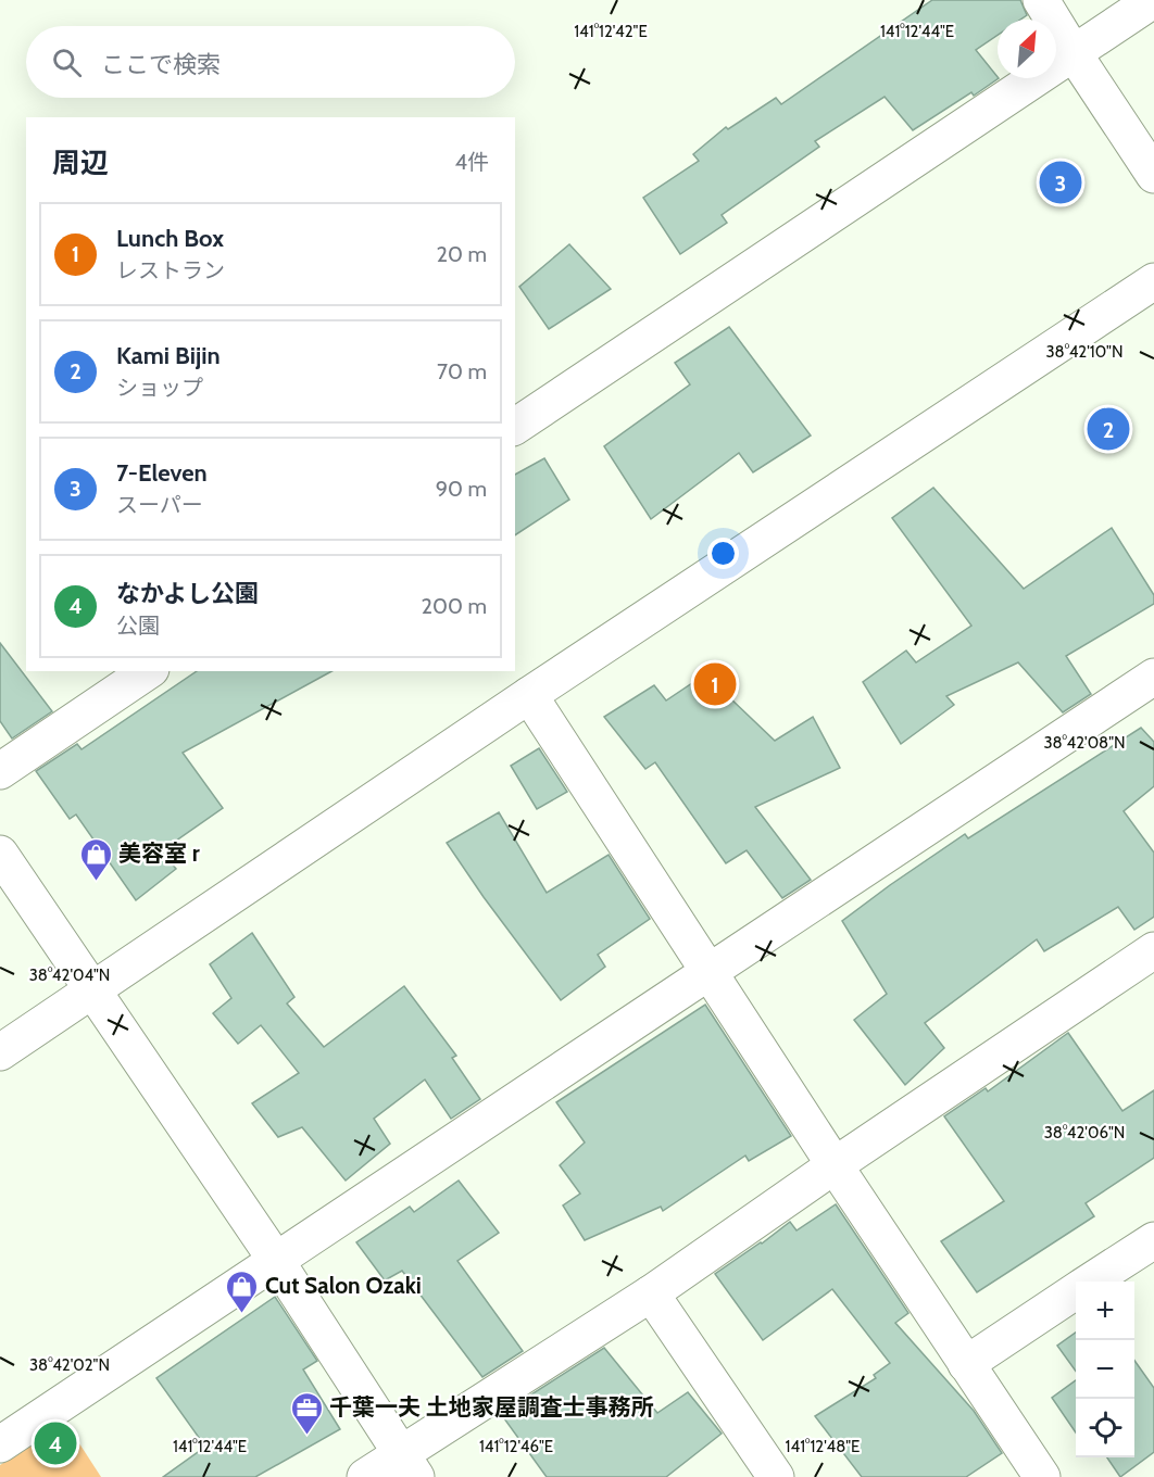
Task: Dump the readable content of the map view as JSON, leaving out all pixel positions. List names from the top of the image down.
{
  "places": {
    "shop": ["美容室 r", "Cut Salon Ozaki"],
    "office": ["千葉一夫 土地家屋調査士事務所"]
  },
  "north": "top right",
  "page": {
    "search": "ここで検索",
    "heading": ["周辺", "4件"],
    "pins": [
      "3",
      "2",
      "1",
      "4"
    ],
    "list": [
      {
        "mark": "1",
        "name": "Lunch Box",
        "note": "レストラン",
        "value": "20 m"
      },
      {
        "mark": "2",
        "name": "Kami Bijin",
        "note": "ショップ",
        "value": "70 m"
      },
      {
        "mark": "3",
        "name": "7-Eleven",
        "note": "スーパー",
        "value": "90 m"
      },
      {
        "mark": "4",
        "name": "なかよし公園",
        "note": "公園",
        "value": "200 m"
      }
    ],
    "map_buttons": ["+", "−"]
  },
  "coordinates": [
    "141°12'42\"E",
    "141°12'44\"E",
    "38°42'10\"N",
    "38°42'08\"N",
    "38°42'04\"N",
    "38°42'06\"N",
    "38°42'02\"N",
    "141°12'46\"E",
    "141°12'48\"E"
  ]
}
